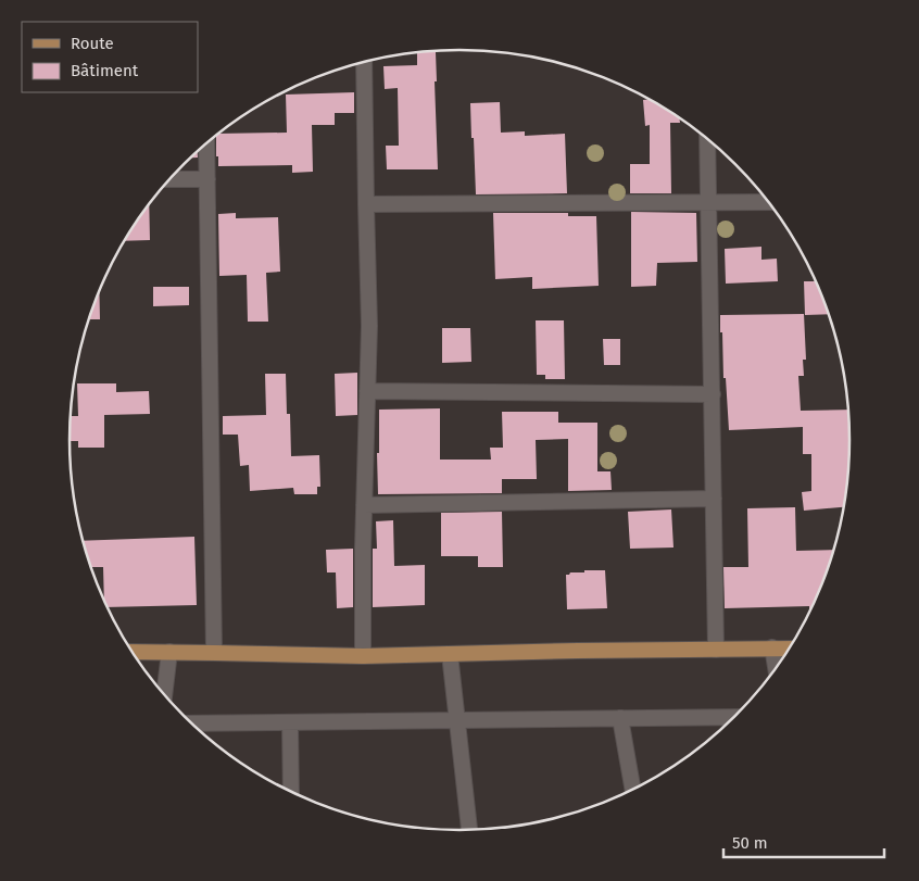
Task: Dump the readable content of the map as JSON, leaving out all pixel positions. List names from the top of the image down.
{
  "legend": ["Route", "Bâtiment"],
  "scale_bar": "50 m"
}
